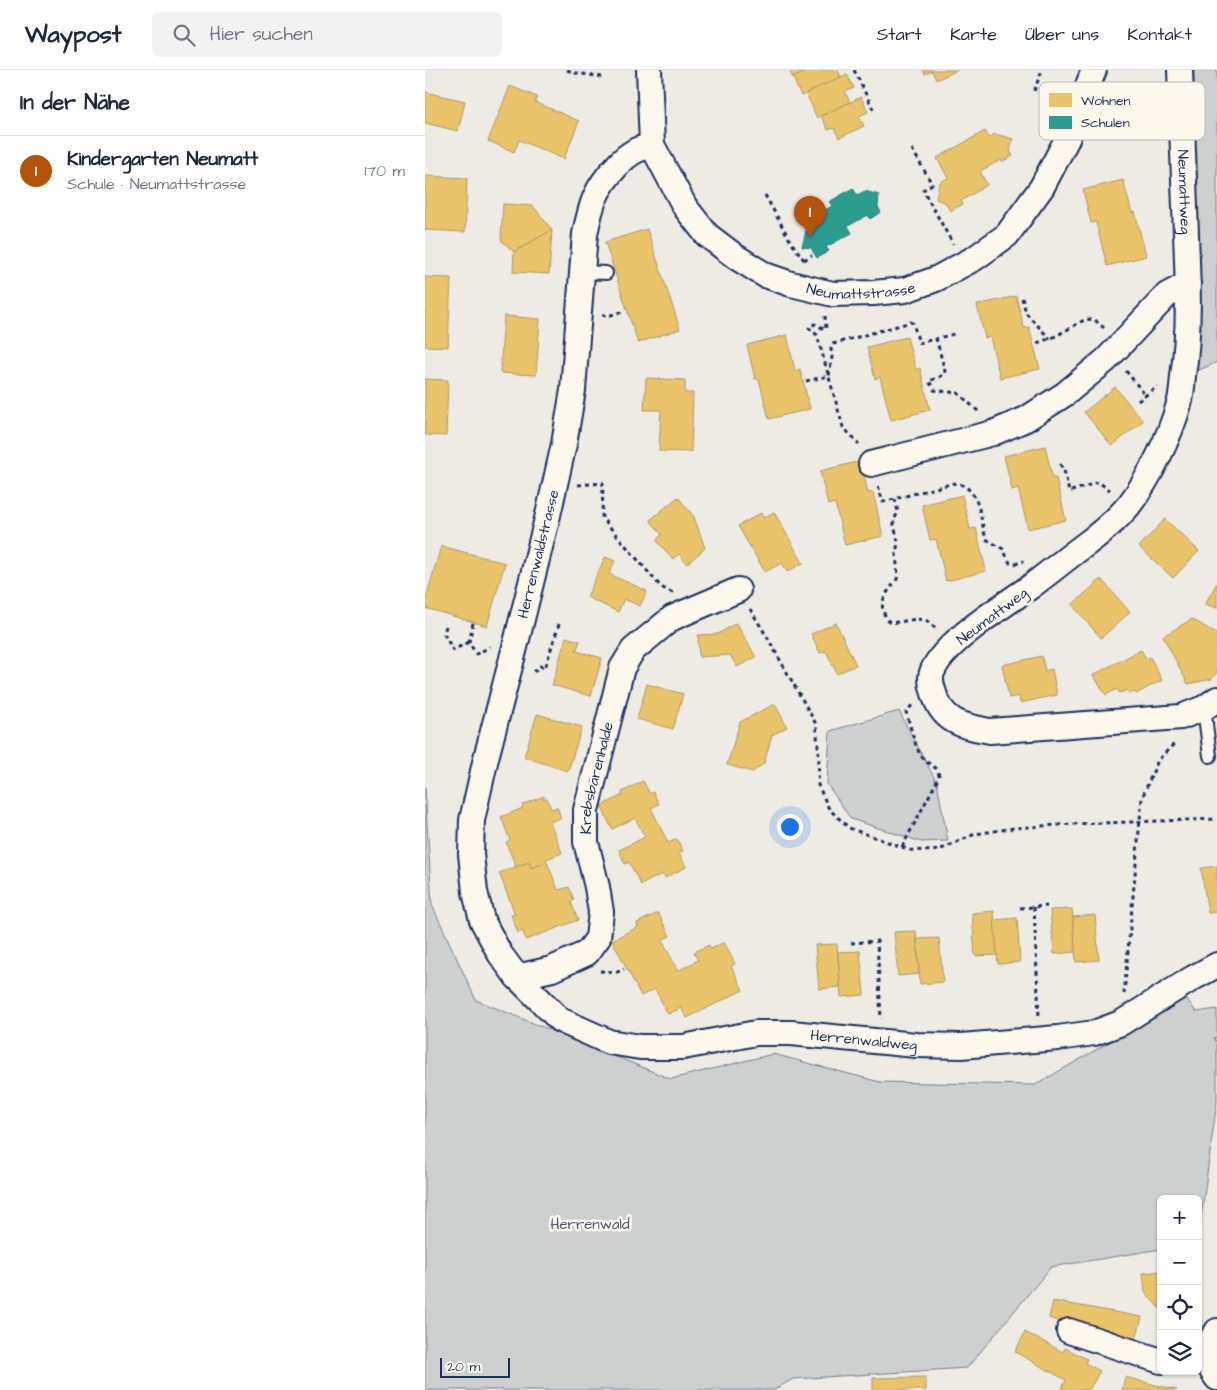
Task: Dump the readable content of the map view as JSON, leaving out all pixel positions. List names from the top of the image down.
{
  "streets": {
    "street": [
      "Neumattweg",
      "Neumattstrasse",
      "Herrenwaldstrasse",
      "Krebsbärenhalde",
      "Herrenwaldweg"
    ]
  },
  "crossings": [
    ["Neumattstrasse", "Herrenwaldstrasse"],
    ["Herrenwaldstrasse", "Krebsbärenhalde"],
    ["Herrenwaldstrasse", "Herrenwaldweg"],
    ["Krebsbärenhalde", "Herrenwaldweg"]
  ],
  "parks": ["Herrenwald"],
  "legend": ["Wohnen", "Schulen"],
  "scale_bar": "20 m",
  "page": {
    "header": "Waypost",
    "search": "Hier suchen",
    "nav": [
      "Start",
      "Karte",
      "Über uns",
      "Kontakt"
    ],
    "heading": "In der Nähe",
    "list": [
      {
        "mark": "1",
        "name": "Kindergarten Neumatt",
        "note": "Schule · Neumattstrasse",
        "value": "170 m"
      }
    ],
    "pins": "1",
    "map_buttons": ["+", "−"],
    "scale": "20 m"
  }
}
